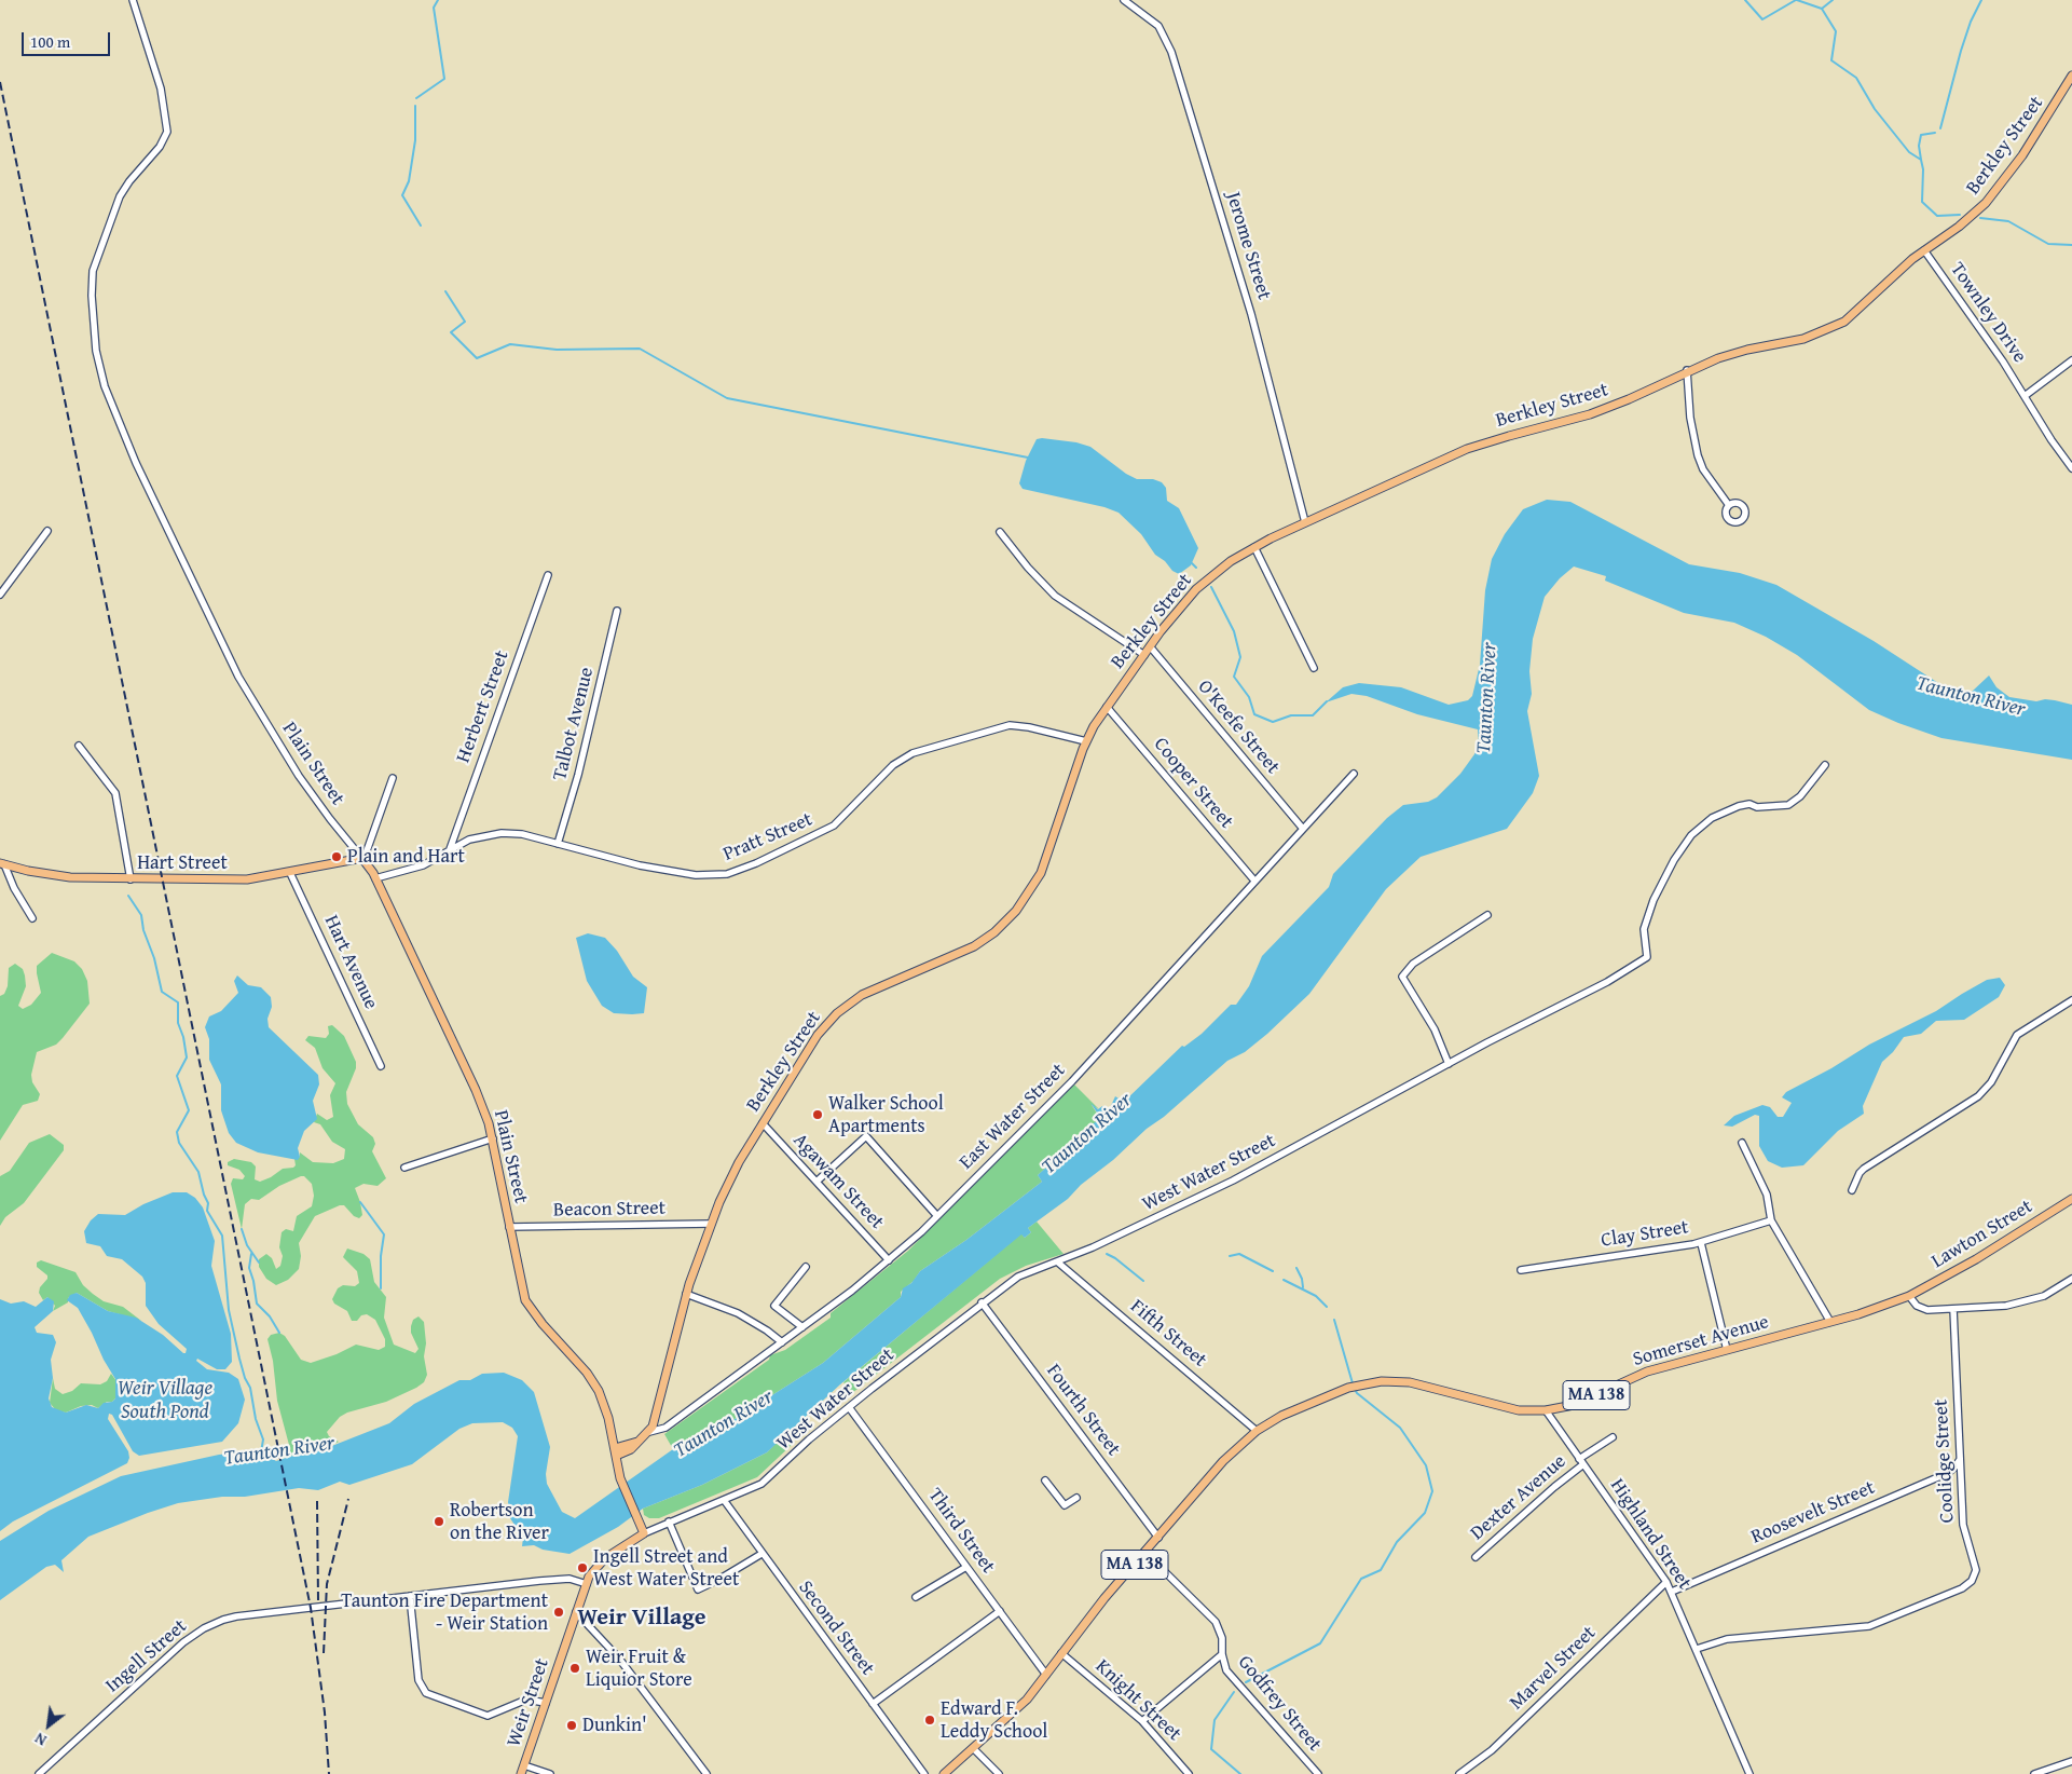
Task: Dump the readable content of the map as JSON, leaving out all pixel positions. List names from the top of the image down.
{
  "streets": {
    "main road": [
      "Berkley Street",
      "Plain Street",
      "Hart Street",
      "West Water Street",
      "Lawton Street",
      "Somerset Avenue",
      "MA 138",
      "Weir Street"
    ],
    "street": [
      "Jerome Street",
      "Townley Drive",
      "Herbert Street",
      "Talbot Avenue",
      "O'Keefe Street",
      "Cooper Street",
      "Pratt Street",
      "Hart Avenue",
      "East Water Street",
      "Agawam Street",
      "Beacon Street",
      "Clay Street",
      "Fifth Street",
      "Fourth Street",
      "Coolidge Street",
      "Dexter Avenue",
      "Roosevelt Street",
      "Third Street",
      "Highland Street",
      "Second Street",
      "Ingell Street",
      "Marvel Street",
      "Knight Street",
      "Godfrey Street"
    ]
  },
  "crossings": [
    ["Berkley Street", "Jerome Street"],
    ["Berkley Street", "Townley Drive"],
    ["Berkley Street", "O'Keefe Street"],
    ["Berkley Street", "Plain Street"],
    ["Berkley Street", "Cooper Street"],
    ["Berkley Street", "Pratt Street"],
    ["Berkley Street", "East Water Street"],
    ["Berkley Street", "Agawam Street"],
    ["Berkley Street", "Beacon Street"],
    ["Herbert Street", "Pratt Street"],
    ["Talbot Avenue", "Pratt Street"],
    ["O'Keefe Street", "East Water Street"],
    ["Plain Street", "Pratt Street"],
    ["Plain Street", "Hart Street"],
    ["Plain Street", "West Water Street"],
    ["Plain Street", "Beacon Street"],
    ["Cooper Street", "East Water Street"],
    ["Hart Street", "Hart Avenue"],
    ["East Water Street", "Agawam Street"],
    ["West Water Street", "Fifth Street"],
    ["West Water Street", "Fourth Street"],
    ["West Water Street", "Third Street"],
    ["West Water Street", "Second Street"],
    ["West Water Street", "Ingell Street"],
    ["West Water Street", "Weir Street"],
    ["Lawton Street", "Somerset Avenue"],
    ["Fifth Street", "Somerset Avenue"],
    ["Somerset Avenue", "Fourth Street"],
    ["Somerset Avenue", "Third Street"],
    ["Somerset Avenue", "Highland Street"],
    ["Somerset Avenue", "Knight Street"],
    ["Somerset Avenue", "Godfrey Street"],
    ["Coolidge Street", "Roosevelt Street"],
    ["Coolidge Street", "Highland Street"],
    ["Dexter Avenue", "Highland Street"],
    ["Roosevelt Street", "Highland Street"],
    ["Highland Street", "Marvel Street"]
  ],
  "districts": ["Weir Village"],
  "water": ["Taunton River", "Weir Village South Pond"],
  "places": [
    "Plain and Hart",
    "Walker School Apartments",
    "Robertson on the River",
    "Ingell Street and West Water Street",
    "Taunton Fire Department - Weir Station",
    "Weir Fruit & Liquior Store",
    "Edward F. Leddy School",
    "Dunkin'"
  ],
  "scale_bar": "100 m",
  "north": "bottom left"
}
